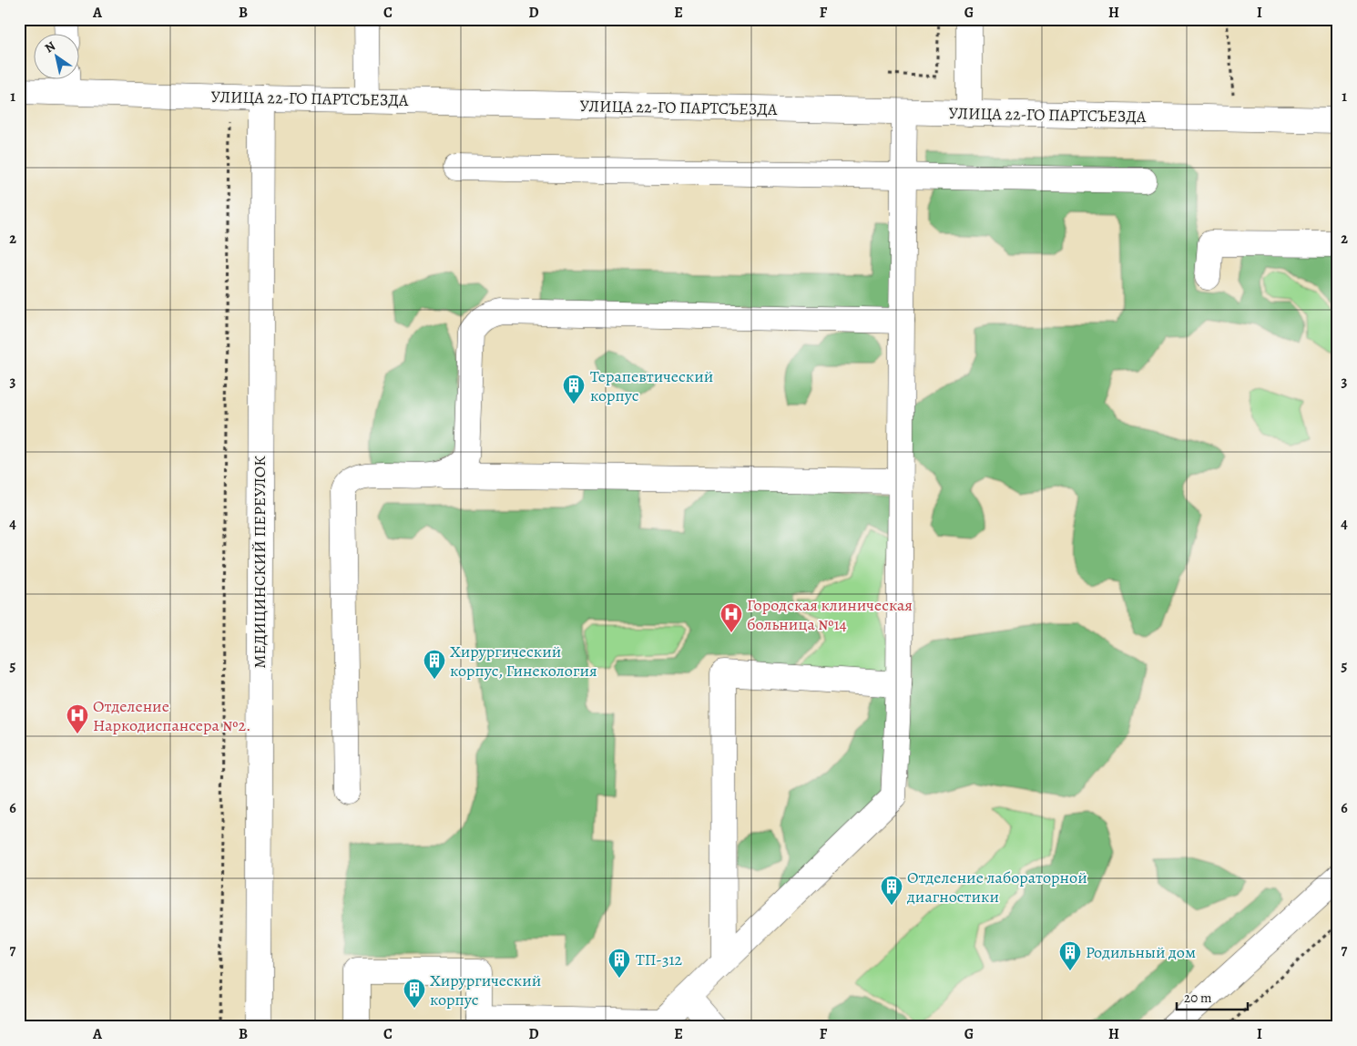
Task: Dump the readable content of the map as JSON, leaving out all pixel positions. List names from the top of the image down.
{
  "streets": {
    "street": ["УЛИЦА 22-ГО ПАРТСЪЕЗДА", "МЕДИЦИНСКИЙ ПЕРЕУЛОК"]
  },
  "crossings": [
    ["УЛИЦА 22-ГО ПАРТСЪЕЗДА", "МЕДИЦИНСКИЙ ПЕРЕУЛОК"]
  ],
  "places": {
    "building": [
      "Терапевтический корпус",
      "Хирургический корпус, Гинекология",
      "Отделение лабораторной диагностики",
      "Родильный дом",
      "ТП-312",
      "Хирургический корпус"
    ],
    "hospital": ["Городская клиническая больница №14", "Отделение Наркодиспансера №2."]
  },
  "scale_bar": "20 m",
  "north": "top left",
  "grid": {
    "columns": [
      "A",
      "B",
      "C",
      "D",
      "E",
      "F",
      "G",
      "H",
      "I"
    ],
    "rows": [
      "1",
      "2",
      "3",
      "4",
      "5",
      "6",
      "7"
    ]
  }
}
